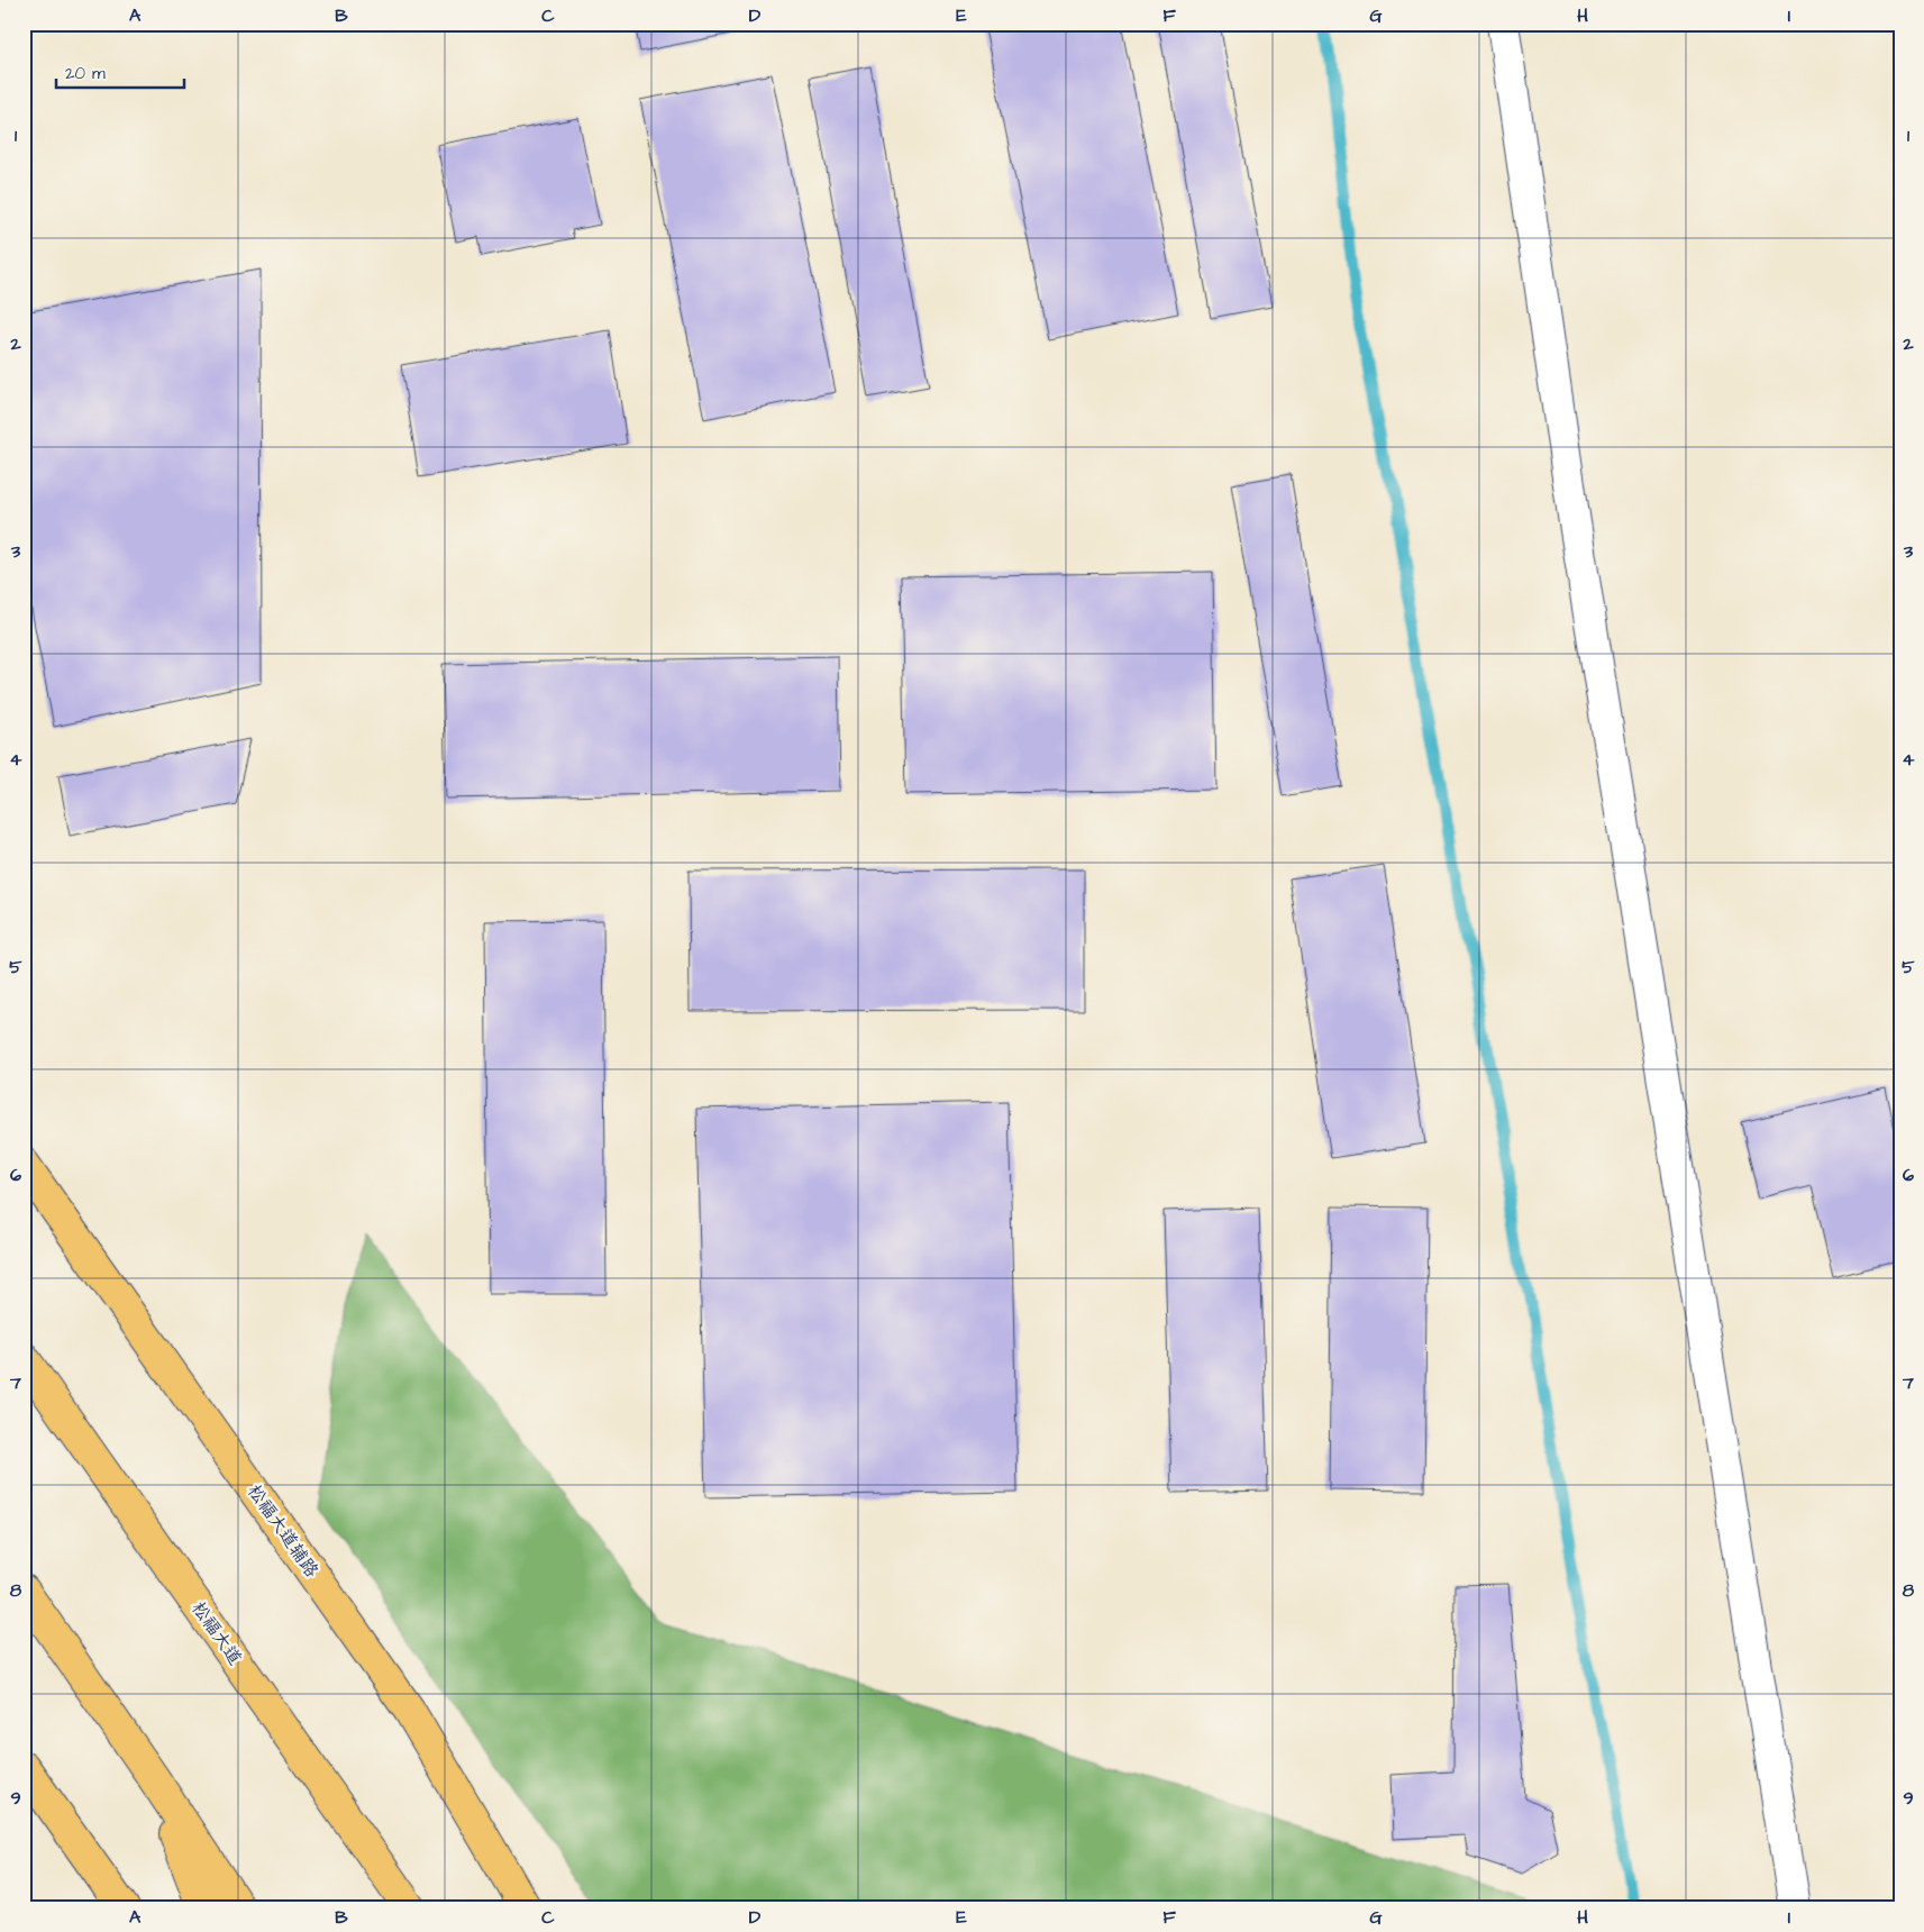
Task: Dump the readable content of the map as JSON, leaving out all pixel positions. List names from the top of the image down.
{
  "streets": {
    "main road": ["松福大道辅路", "松福大道"]
  },
  "scale_bar": "20 m",
  "grid": {
    "columns": [
      "A",
      "B",
      "C",
      "D",
      "E",
      "F",
      "G",
      "H",
      "I"
    ],
    "rows": [
      "1",
      "2",
      "3",
      "4",
      "5",
      "6",
      "7",
      "8",
      "9"
    ]
  }
}
